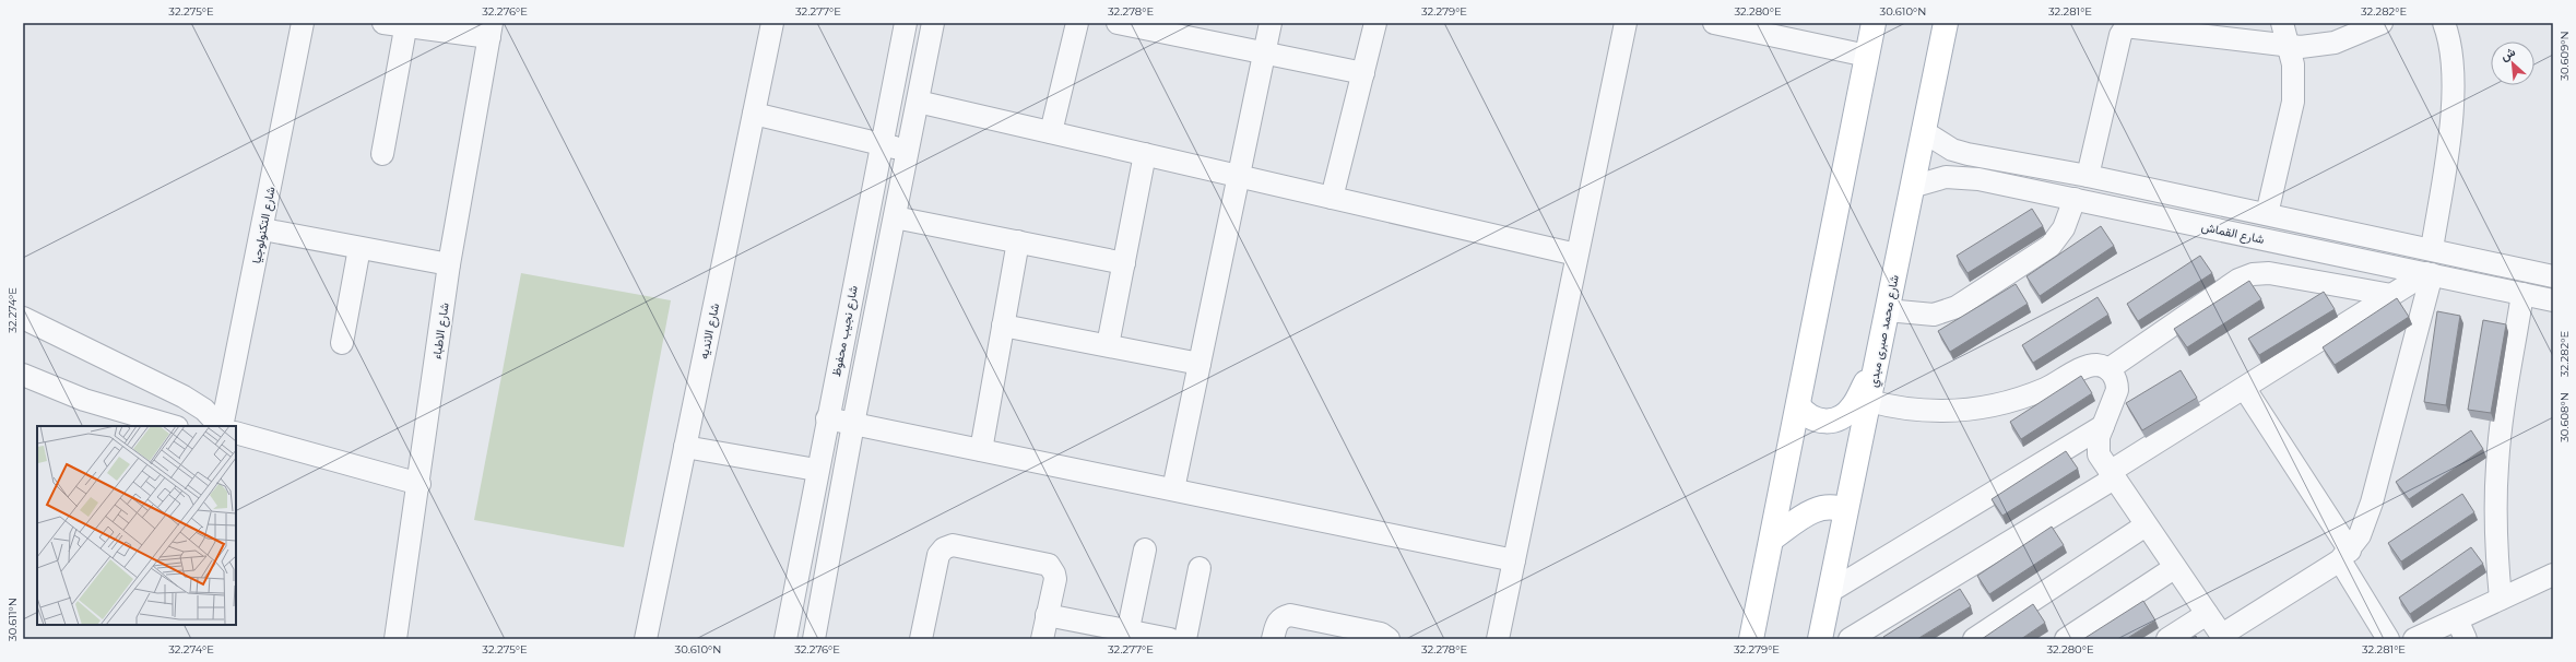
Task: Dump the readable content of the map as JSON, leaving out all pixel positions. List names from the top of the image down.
{
  "streets": {
    "main road": ["شارع محمد صبرى مبدي"],
    "street": [
      "شارع التكنولوجيا",
      "شارع القماش",
      "شارع الاطباء",
      "شارع الانديه",
      "شارع نجيب محفوظ"
    ]
  },
  "crossings": [
    ["شارع القماش", "شارع محمد صبرى مبدي"]
  ],
  "north": "top left",
  "coordinates": [
    "32.275°E",
    "32.276°E",
    "32.277°E",
    "32.278°E",
    "32.279°E",
    "32.280°E",
    "30.610°N",
    "32.281°E",
    "32.282°E",
    "30.609°N",
    "32.274°E",
    "30.608°N",
    "30.611°N"
  ]
}
